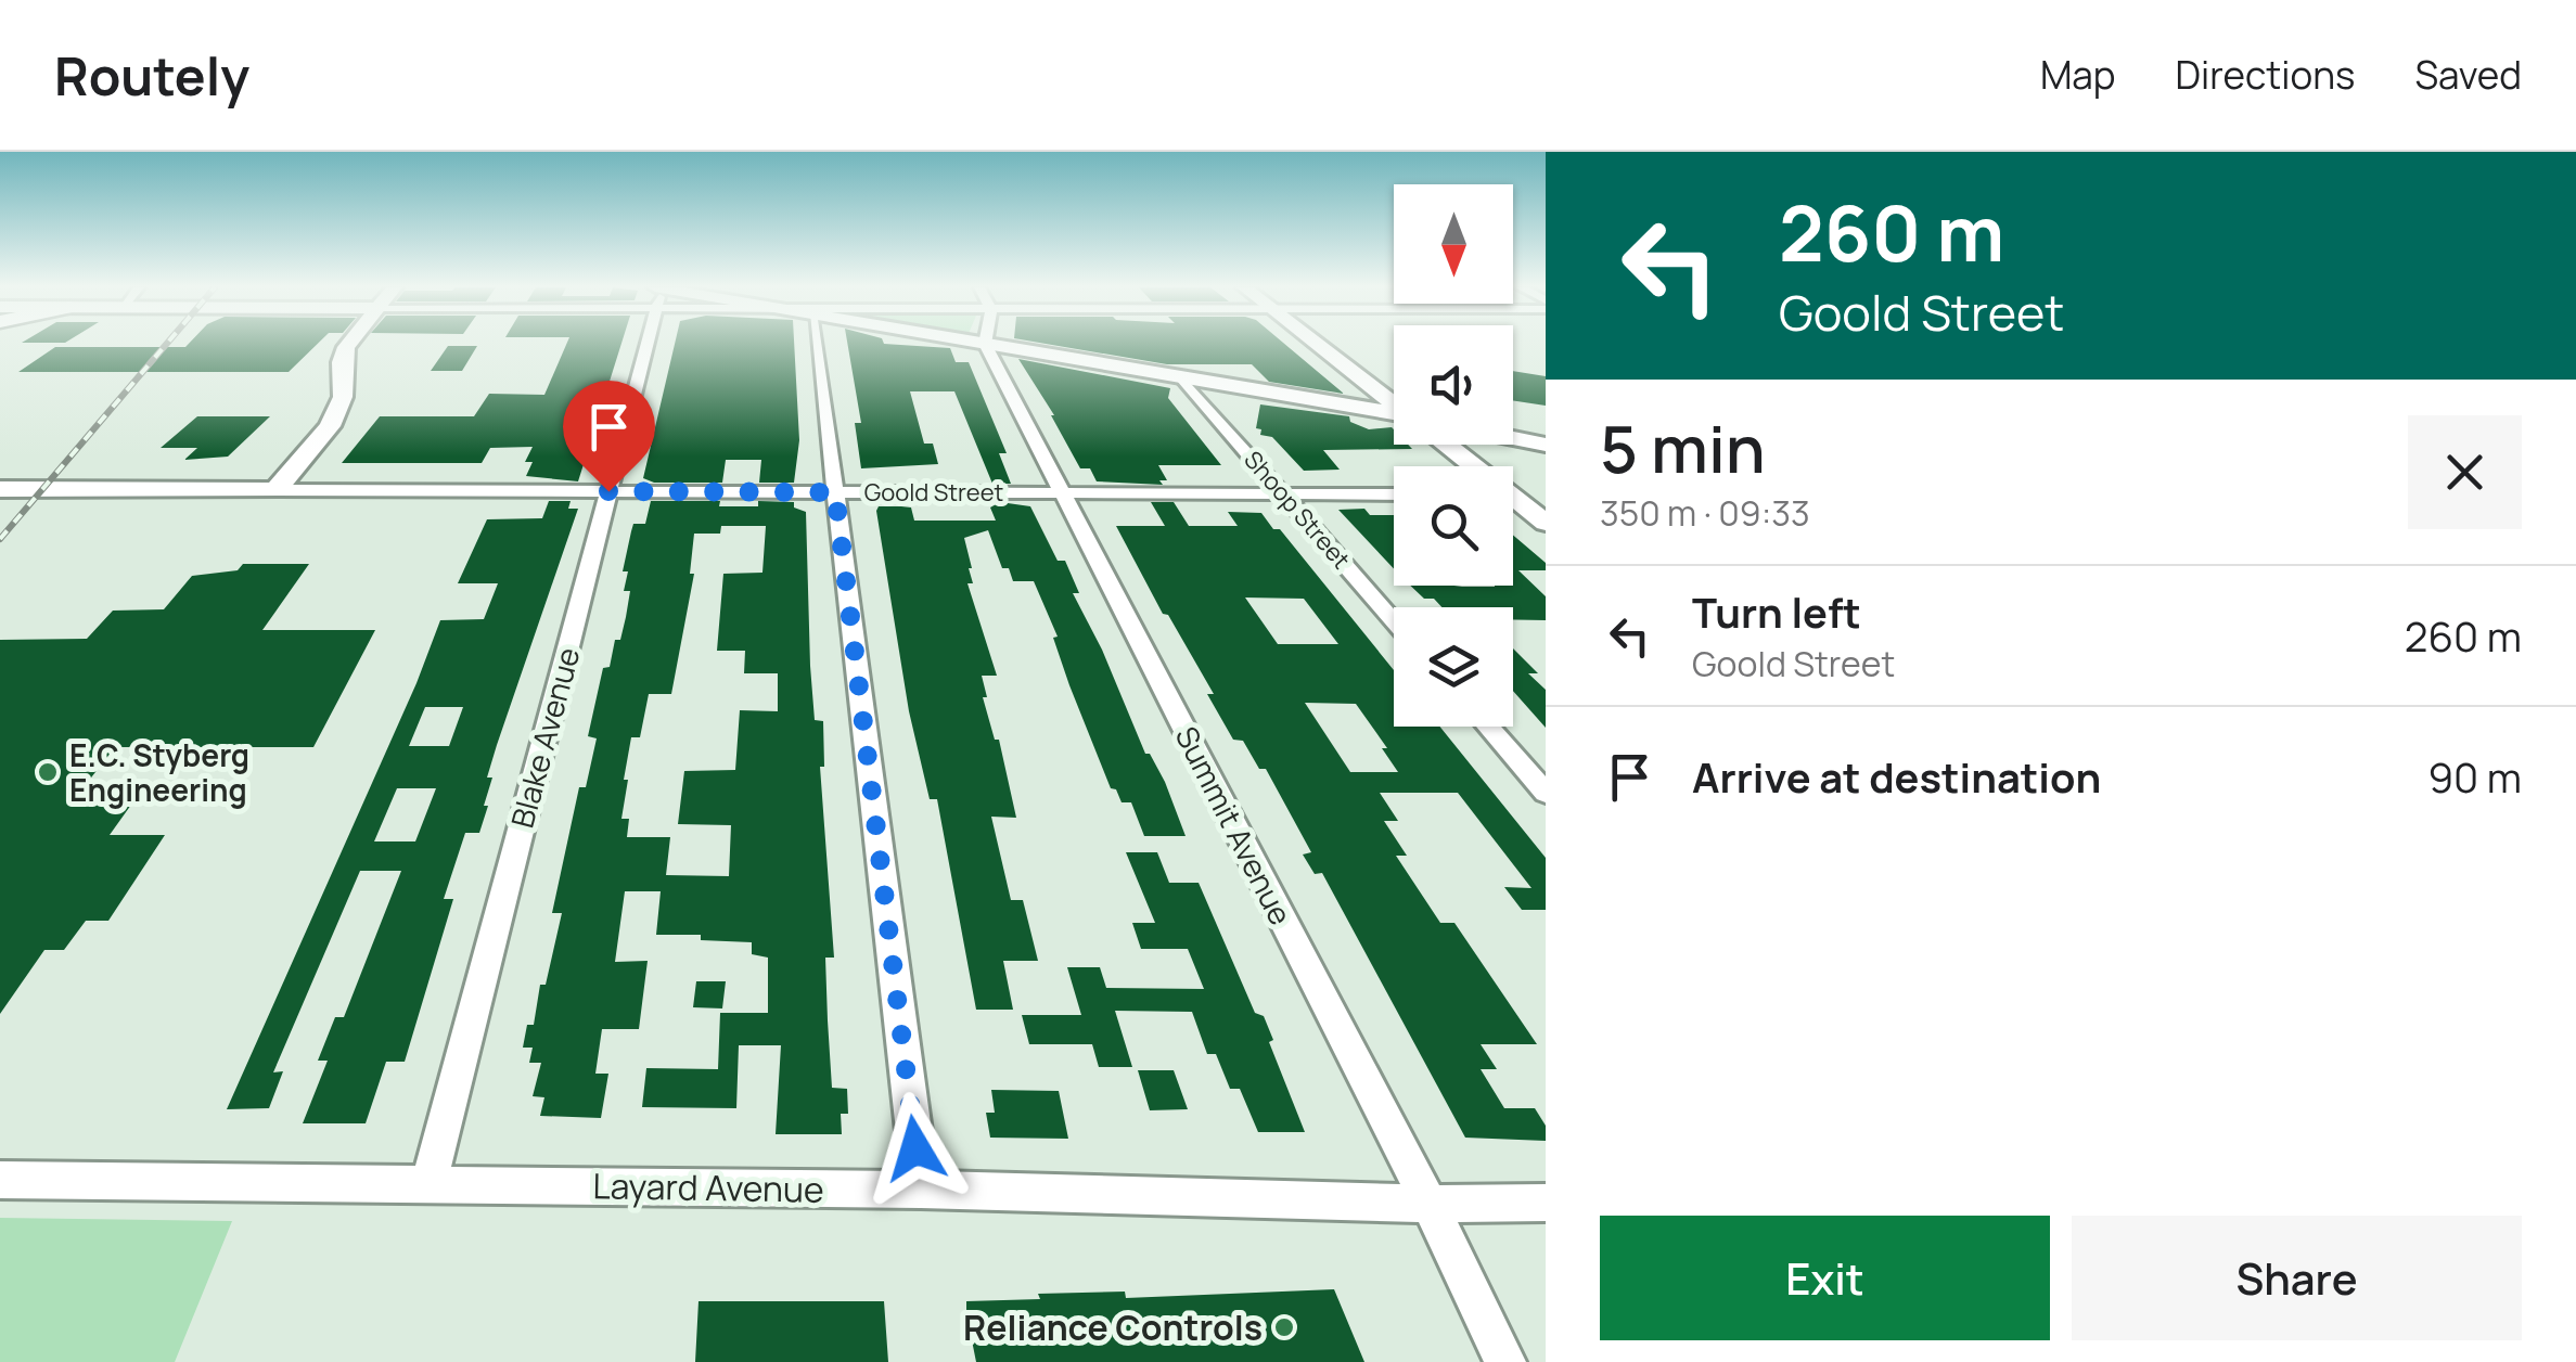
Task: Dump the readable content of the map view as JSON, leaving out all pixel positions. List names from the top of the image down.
{
  "streets": {
    "street": [
      "Goold Street",
      "Shoop Street",
      "Blake Avenue",
      "Summit Avenue",
      "Layard Avenue"
    ]
  },
  "crossings": [
    ["Goold Street", "Shoop Street"],
    ["Goold Street", "Blake Avenue"],
    ["Goold Street", "Summit Avenue"],
    ["Blake Avenue", "Layard Avenue"],
    ["Summit Avenue", "Layard Avenue"]
  ],
  "places": ["E.C. Styberg Engineering", "Reliance Controls"],
  "north": "bottom",
  "page": {
    "header": "Routely",
    "nav": ["Map", "Directions", "Saved"],
    "turn": ["260 m", "Goold Street"],
    "heading": ["5 min", "350 m · 09:33"],
    "list": [
      {
        "name": "Turn left",
        "note": "Goold Street",
        "value": "260 m"
      },
      {
        "name": "Arrive at destination",
        "value": "90 m"
      }
    ],
    "buttons": ["Exit", "Share"]
  }
}
